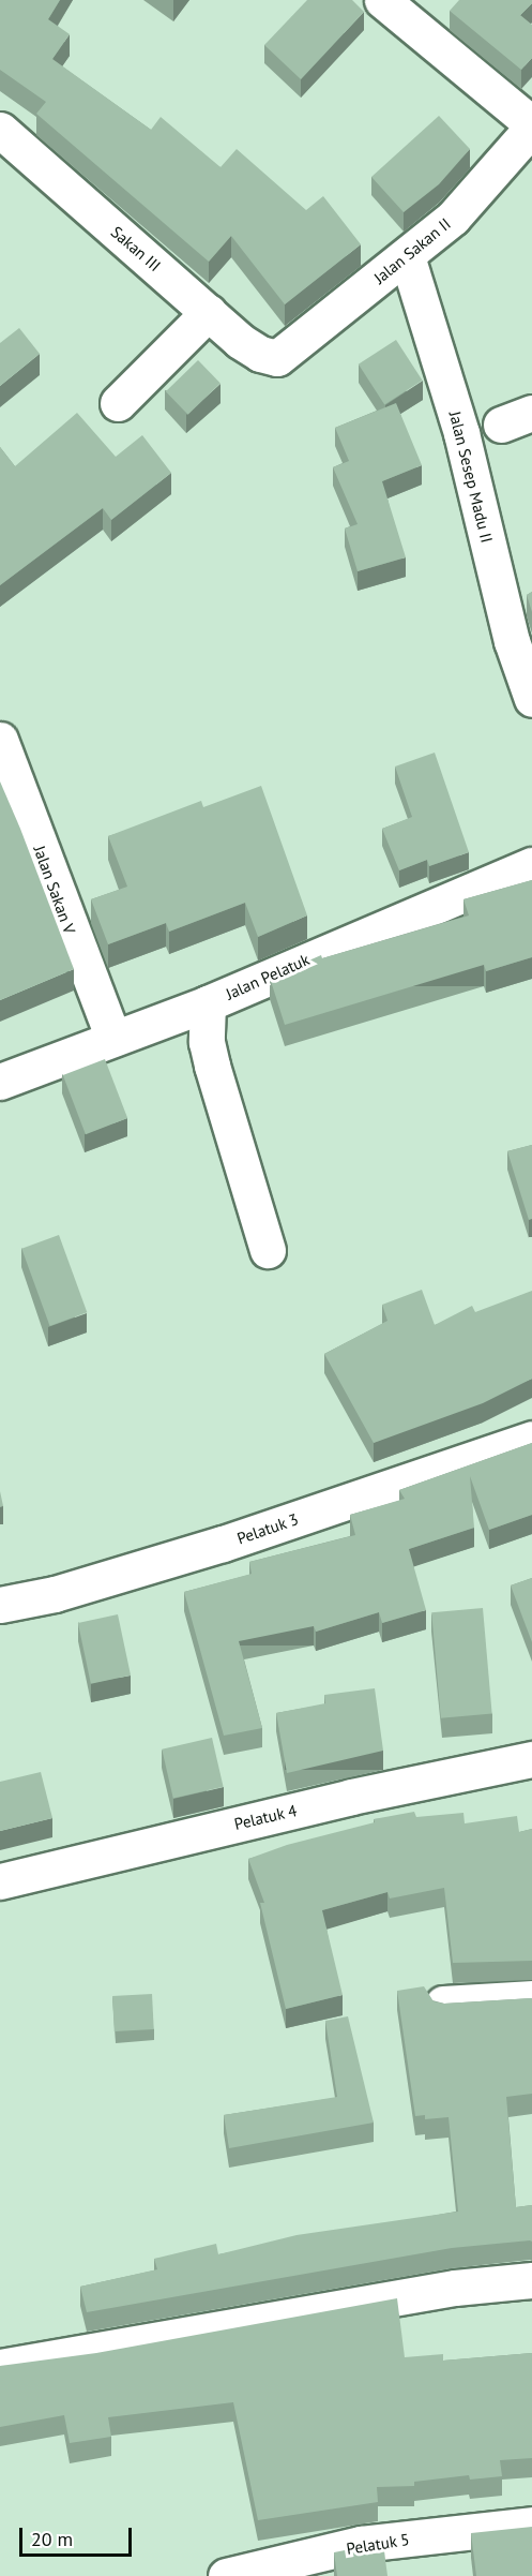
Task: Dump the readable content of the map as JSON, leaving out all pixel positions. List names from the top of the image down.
{
  "streets": {
    "street": [
      "Sakan III",
      "Jalan Sakan II",
      "Jalan Sesep Madu II",
      "Jalan Sakan V",
      "Jalan Pelatuk",
      "Pelatuk 3",
      "Pelatuk 4",
      "Pelatuk 5"
    ]
  },
  "crossings": [
    ["Sakan III", "Jalan Sakan II"],
    ["Jalan Sakan II", "Jalan Sesep Madu II"],
    ["Jalan Sakan V", "Jalan Pelatuk"]
  ],
  "scale_bar": "20 m"
}
